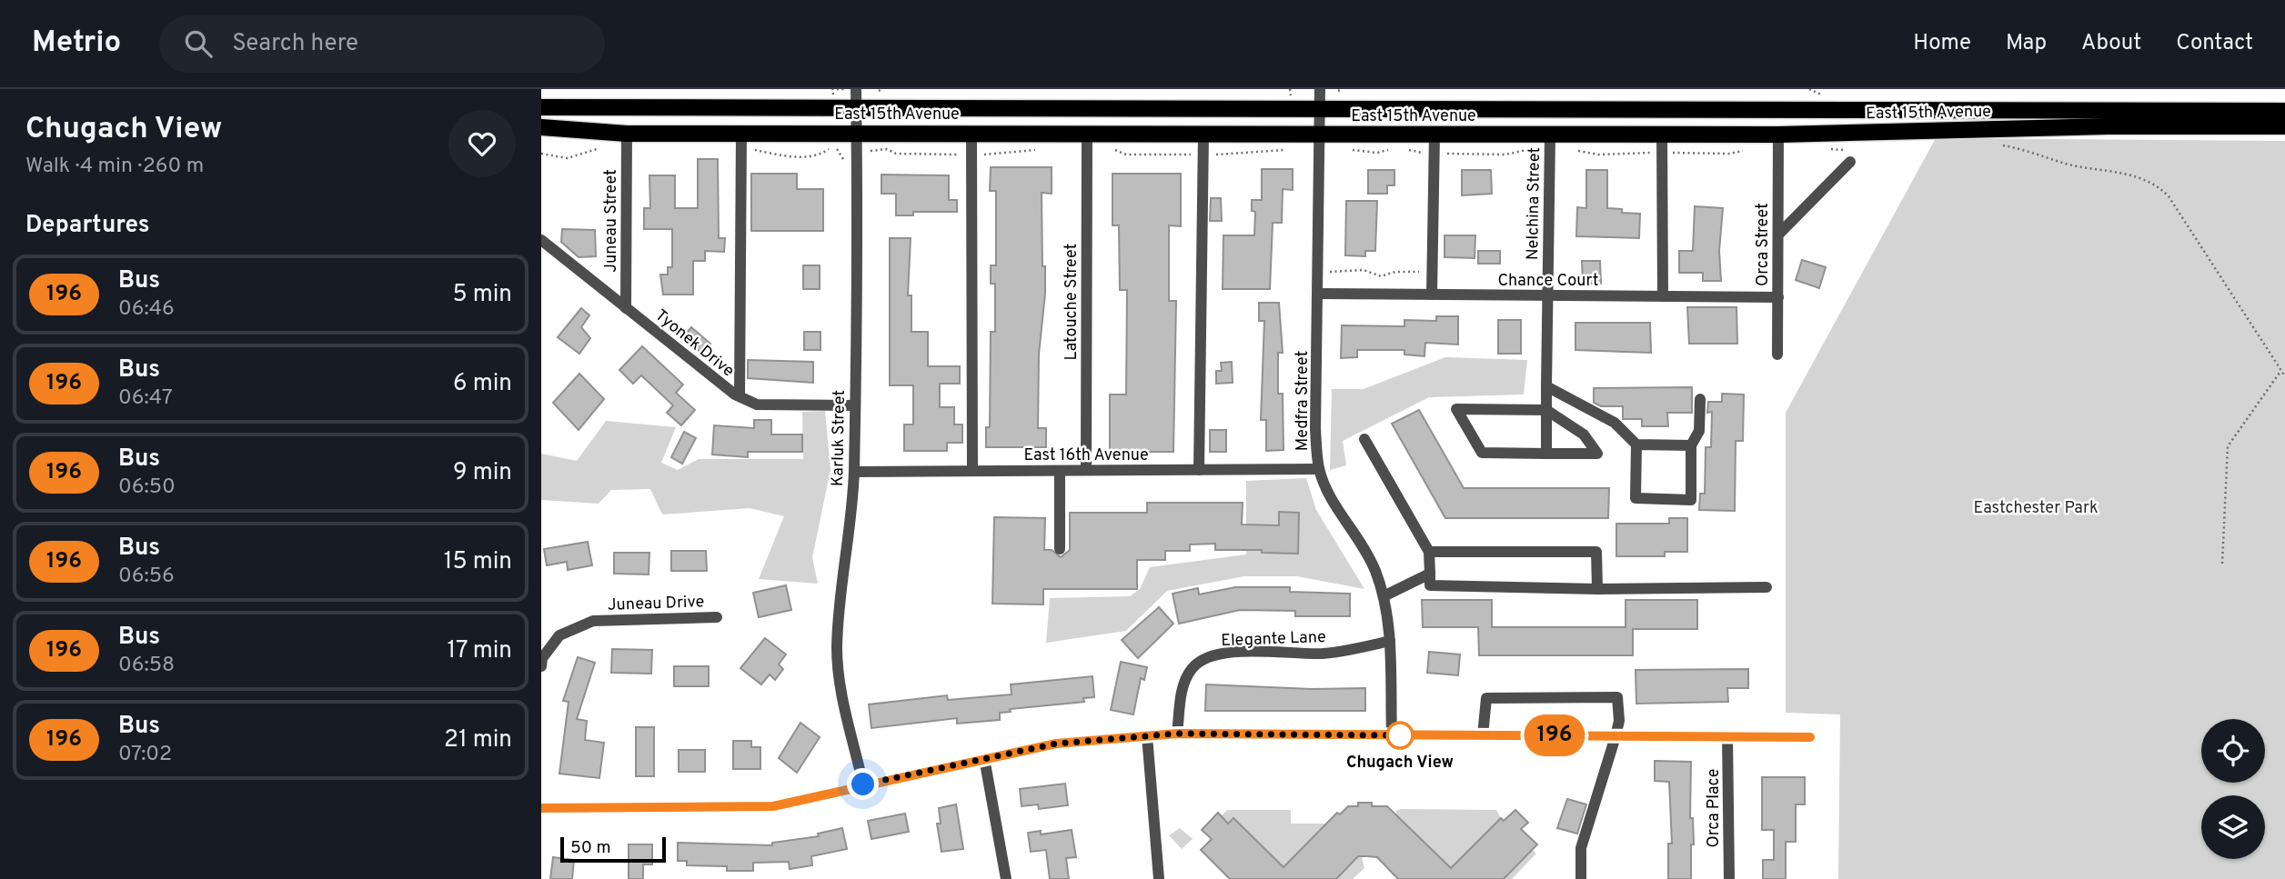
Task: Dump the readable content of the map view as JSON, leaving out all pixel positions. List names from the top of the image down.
{
  "streets": {
    "main road": ["East 15th Avenue"],
    "street": [
      "Nelchina Street",
      "Juneau Street",
      "Orca Street",
      "Chance Court",
      "Latouche Street",
      "Tyonek Drive",
      "Medfra Street",
      "Karluk Street",
      "East 16th Avenue",
      "Juneau Drive",
      "Elegante Lane",
      "Orca Place"
    ]
  },
  "crossings": [
    ["East 15th Avenue", "Nelchina Street"],
    ["East 15th Avenue", "Juneau Street"],
    ["East 15th Avenue", "Orca Street"],
    ["East 15th Avenue", "Latouche Street"],
    ["East 15th Avenue", "Medfra Street"],
    ["East 15th Avenue", "Karluk Street"],
    ["Nelchina Street", "Chance Court"],
    ["Juneau Street", "Tyonek Drive"],
    ["Orca Street", "Chance Court"],
    ["Chance Court", "Medfra Street"],
    ["Latouche Street", "East 16th Avenue"],
    ["Tyonek Drive", "Karluk Street"],
    ["Medfra Street", "East 16th Avenue"],
    ["Medfra Street", "Elegante Lane"],
    ["Karluk Street", "East 16th Avenue"]
  ],
  "parks": ["Eastchester Park"],
  "places": ["Chugach View"],
  "lines": ["bus line 196"],
  "scale_bar": "50 m",
  "page": {
    "header": "Metrio",
    "search": "Search here",
    "nav": [
      "Home",
      "Map",
      "About",
      "Contact"
    ],
    "heading": [
      ["Chugach View", "Walk · 4 min · 260 m"],
      "Departures"
    ],
    "on_map": "196",
    "list": [
      {
        "mark": "196",
        "name": "Bus",
        "note": "06:46",
        "value": "5 min"
      },
      {
        "mark": "196",
        "name": "Bus",
        "note": "06:47",
        "value": "6 min"
      },
      {
        "mark": "196",
        "name": "Bus",
        "note": "06:50",
        "value": "9 min"
      },
      {
        "mark": "196",
        "name": "Bus",
        "note": "06:56",
        "value": "15 min"
      },
      {
        "mark": "196",
        "name": "Bus",
        "note": "06:58",
        "value": "17 min"
      },
      {
        "mark": "196",
        "name": "Bus",
        "note": "07:02",
        "value": "21 min"
      }
    ],
    "scale": "50 m"
  }
}
